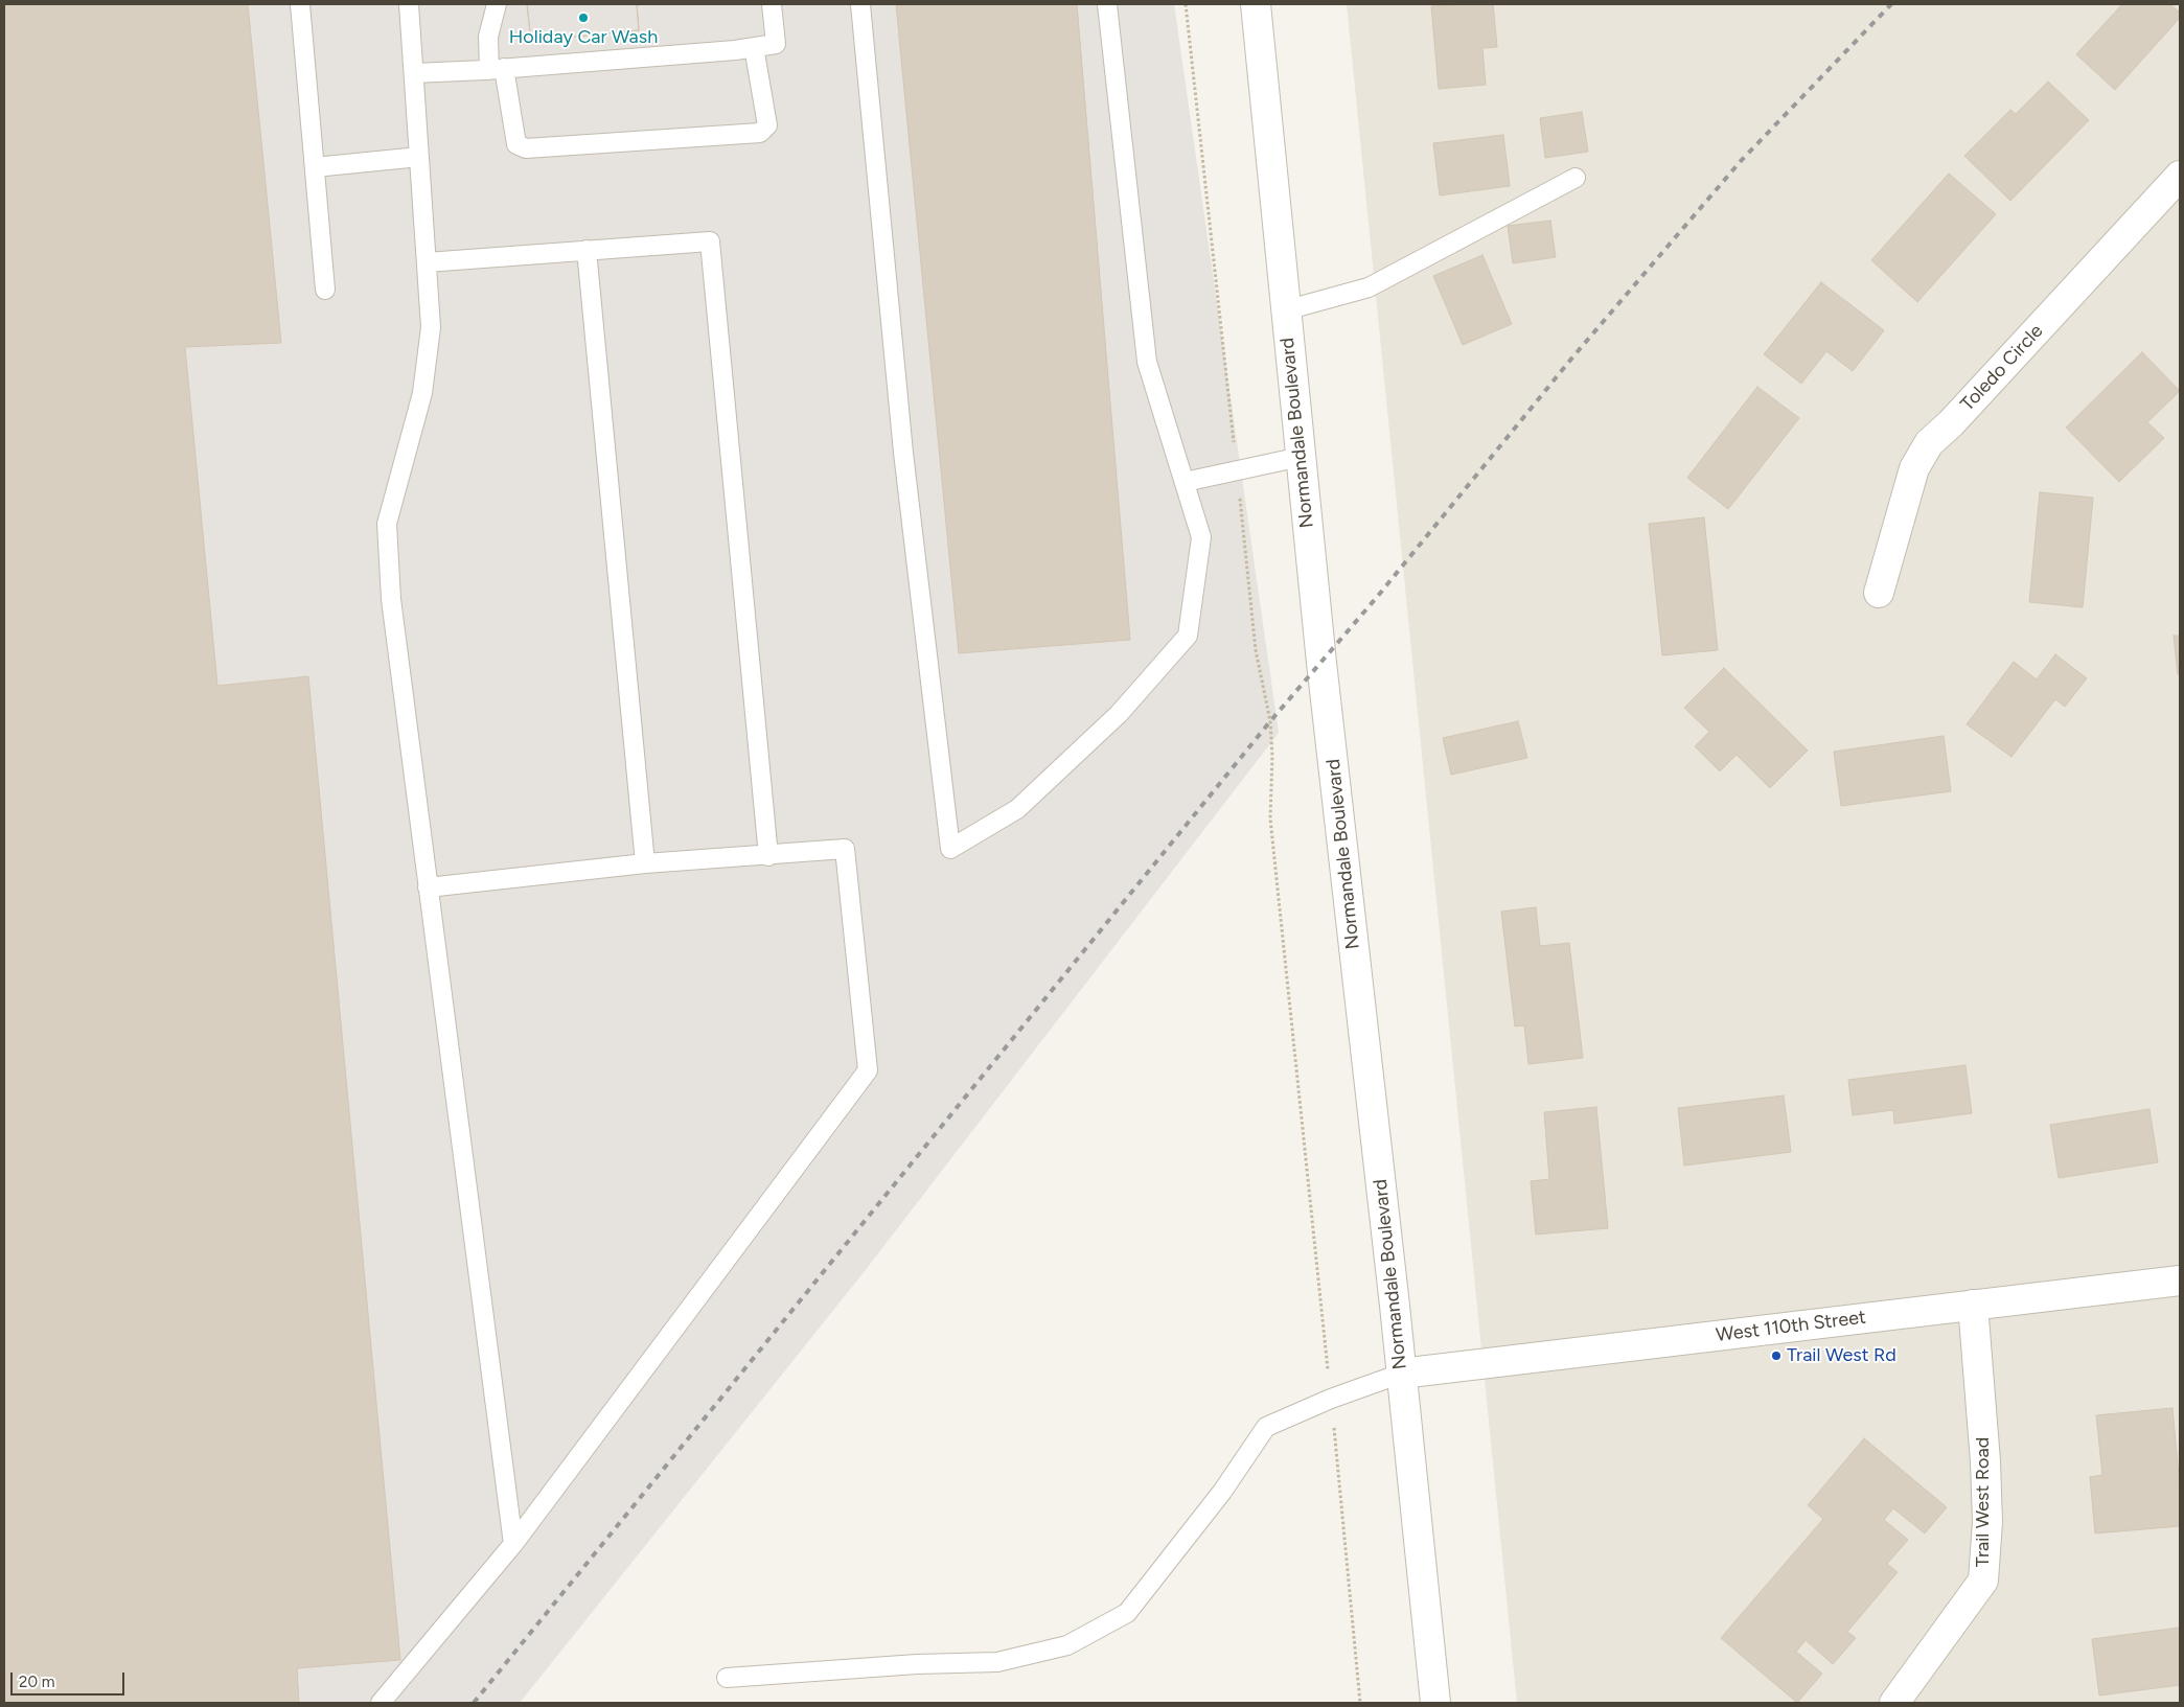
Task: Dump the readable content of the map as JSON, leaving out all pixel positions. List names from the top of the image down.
{
  "streets": {
    "street": [
      "Toledo Circle",
      "Normandale Boulevard",
      "West 110th Street",
      "Trail West Road"
    ]
  },
  "crossings": [
    ["Normandale Boulevard", "West 110th Street"],
    ["West 110th Street", "Trail West Road"]
  ],
  "places": ["Holiday Car Wash", "Trail West Rd"],
  "scale_bar": "20 m"
}
